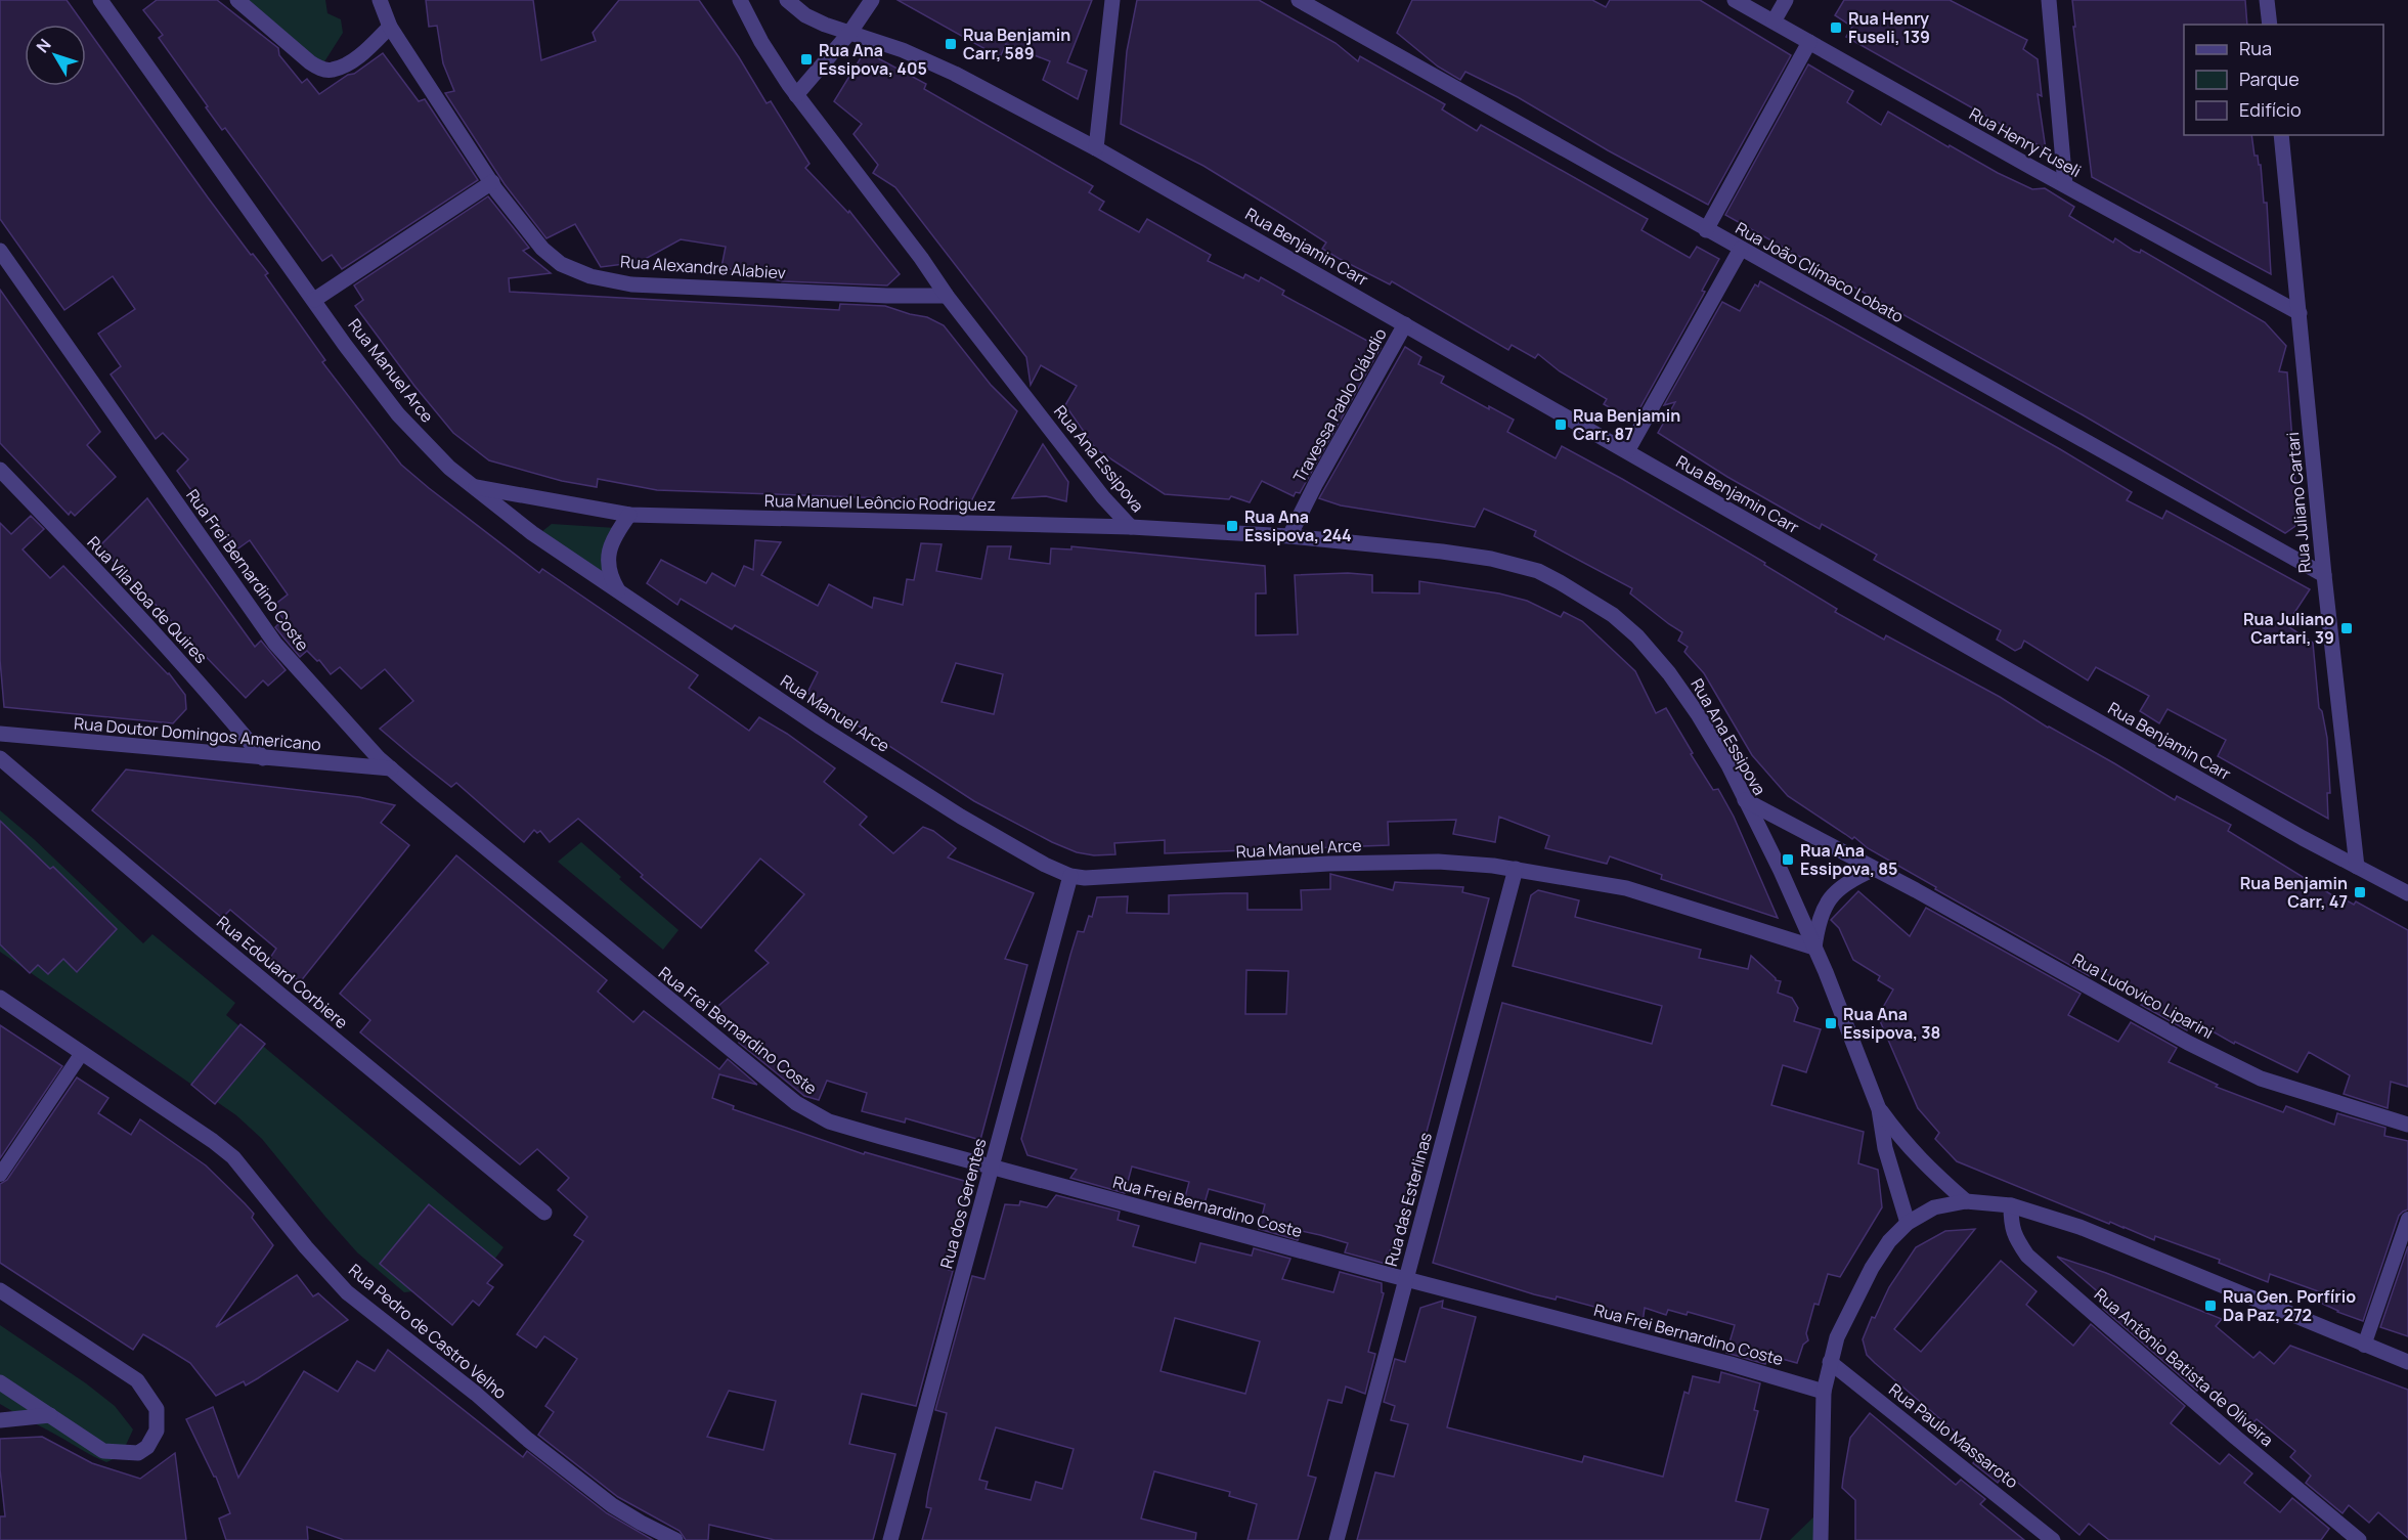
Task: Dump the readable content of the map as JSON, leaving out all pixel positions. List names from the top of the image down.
{
  "streets": {
    "street": [
      "Rua Henry Fuseli",
      "Rua Benjamin Carr",
      "Rua Alexandre Alabiev",
      "Rua João Clímaco Lobato",
      "Rua Manuel Arce",
      "Travessa Pablo Cláudio",
      "Rua Ana Essipova",
      "Rua Manuel Leôncio Rodriguez",
      "Rua Juliano Cartari",
      "Rua Frei Bernardino Coste",
      "Rua Vila Boa de Quires",
      "Rua Doutor Domingos Americano",
      "Rua Edouard Corbiere",
      "Rua Ludovico Liparini",
      "Rua das Esterlinas",
      "Rua dos Gerentes",
      "Rua Pedro de Castro Velho",
      "Rua Antônio Batista de Oliveira",
      "Rua Paulo Massaroto"
    ]
  },
  "crossings": [
    ["Rua Henry Fuseli", "Rua Juliano Cartari"],
    ["Rua Benjamin Carr", "Travessa Pablo Cláudio"],
    ["Rua Benjamin Carr", "Rua Juliano Cartari"],
    ["Rua Alexandre Alabiev", "Rua Ana Essipova"],
    ["Rua João Clímaco Lobato", "Rua Juliano Cartari"],
    ["Rua Manuel Arce", "Rua Ana Essipova"],
    ["Rua Manuel Arce", "Rua Manuel Leôncio Rodriguez"],
    ["Rua Manuel Arce", "Rua das Esterlinas"],
    ["Rua Manuel Arce", "Rua dos Gerentes"],
    ["Travessa Pablo Cláudio", "Rua Ana Essipova"],
    ["Rua Ana Essipova", "Rua Manuel Leôncio Rodriguez"],
    ["Rua Ana Essipova", "Rua Ludovico Liparini"],
    ["Rua Frei Bernardino Coste", "Rua Doutor Domingos Americano"],
    ["Rua Frei Bernardino Coste", "Rua das Esterlinas"],
    ["Rua Frei Bernardino Coste", "Rua dos Gerentes"],
    ["Rua Vila Boa de Quires", "Rua Doutor Domingos Americano"]
  ],
  "places": {
    "transit": [
      "Rua Henry Fuseli, 139",
      "Rua Benjamin Carr, 589",
      "Rua Ana Essipova, 405",
      "Rua Benjamin Carr, 87",
      "Rua Ana Essipova, 244",
      "Rua Juliano Cartari, 39",
      "Rua Ana Essipova, 85",
      "Rua Benjamin Carr, 47",
      "Rua Ana Essipova, 38",
      "Rua Gen. Porfírio Da Paz, 272"
    ]
  },
  "legend": ["Rua", "Parque", "Edifício"],
  "north": "top left"
}
